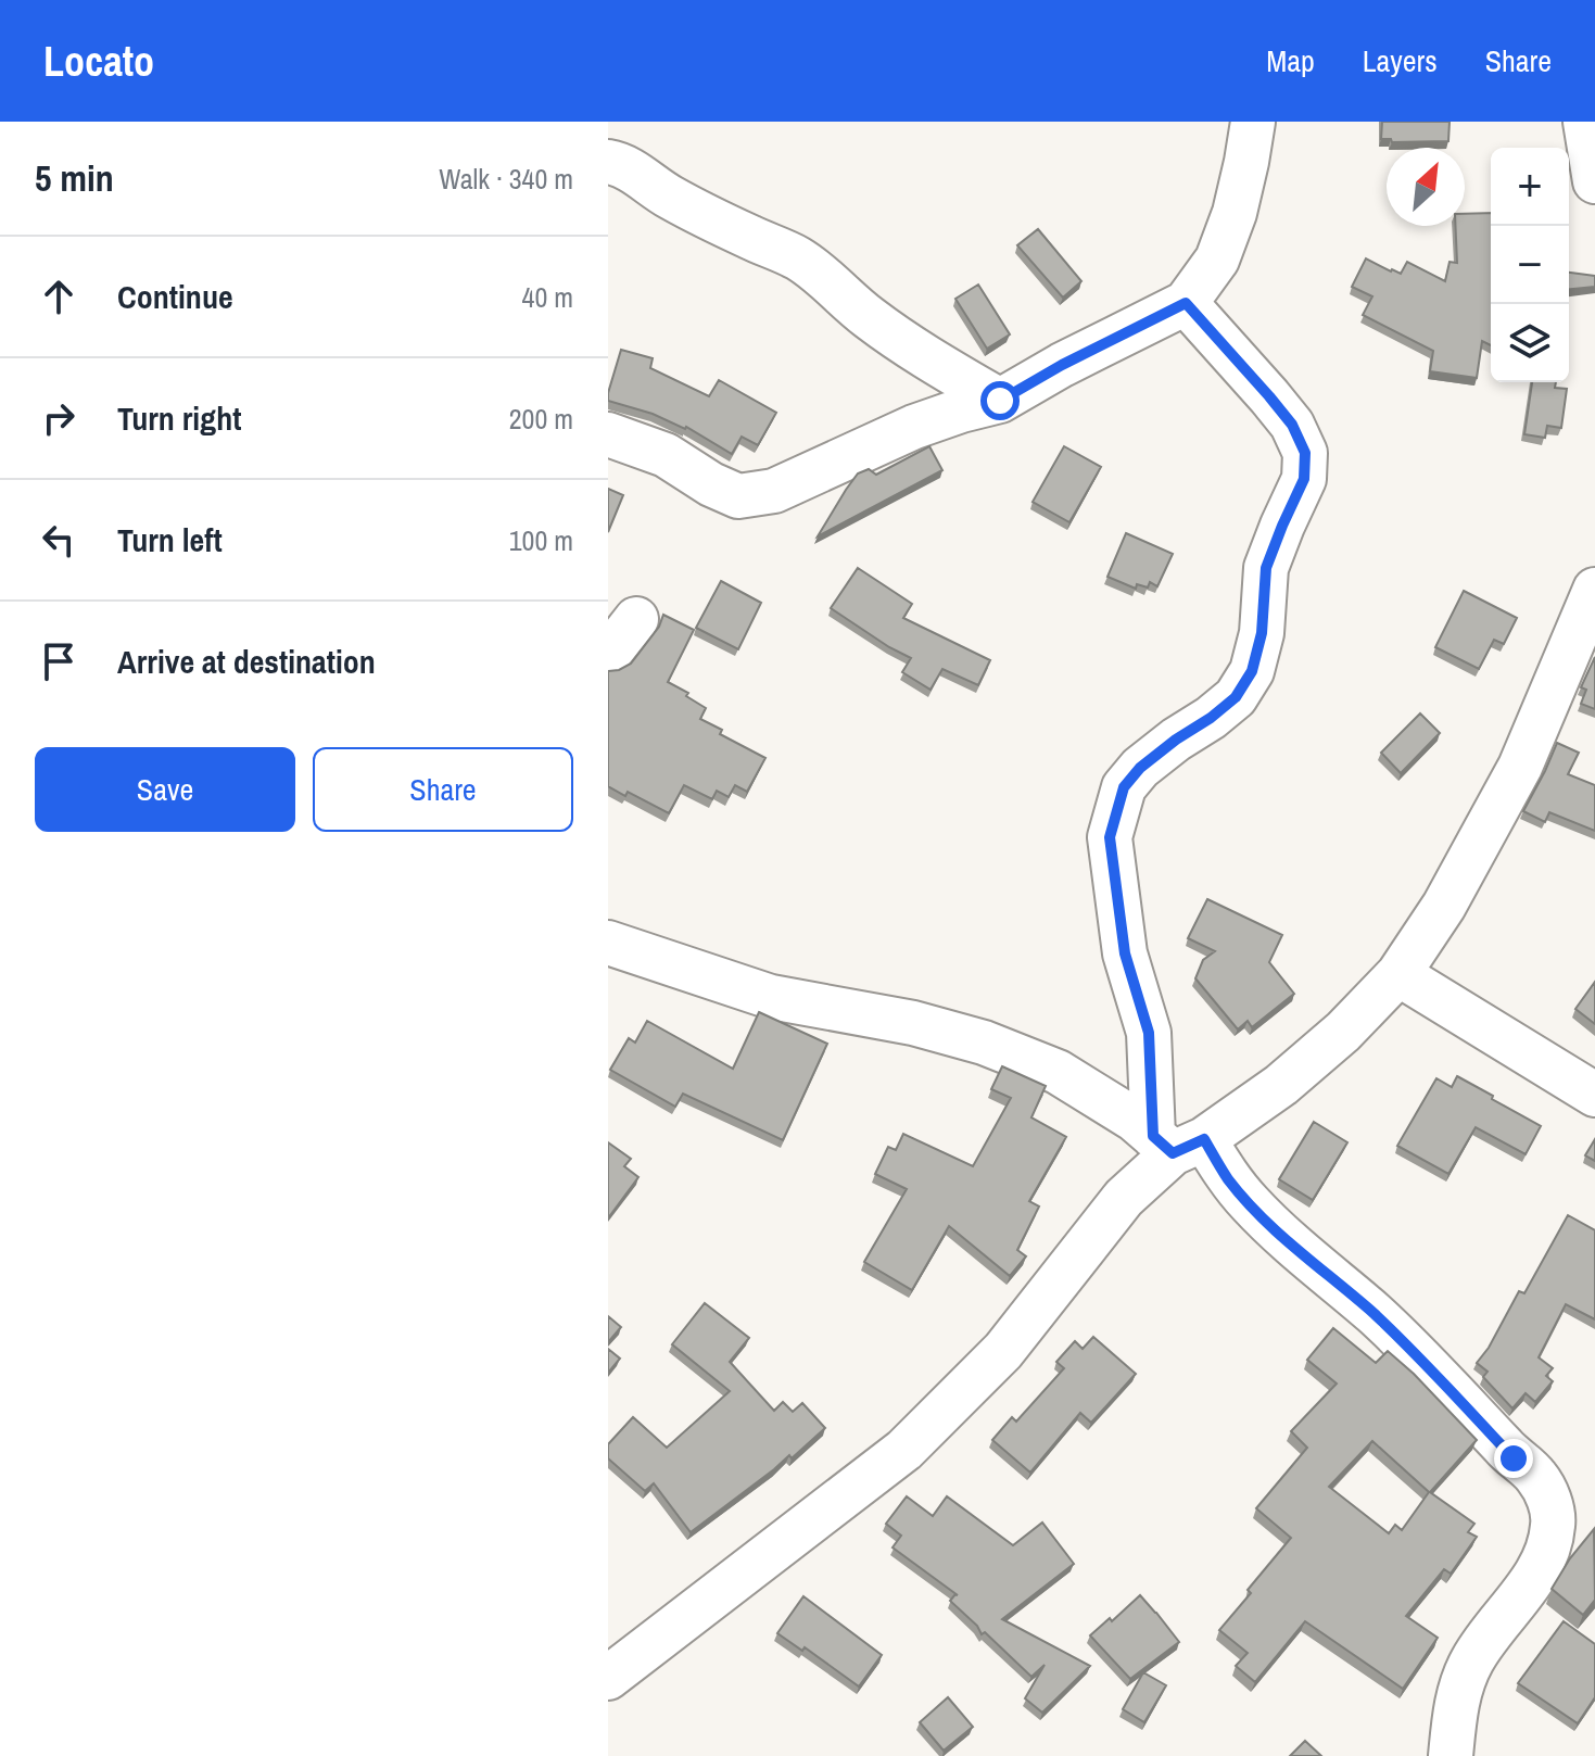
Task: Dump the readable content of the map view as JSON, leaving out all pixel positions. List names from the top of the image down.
{
  "north": "top right",
  "page": {
    "header": "Locato",
    "nav": ["Map", "Layers", "Share"],
    "heading": ["5 min", "Walk · 340 m"],
    "map_buttons": ["+", "−"],
    "list": [
      ["Continue", "40 m"],
      ["Turn right", "200 m"],
      ["Turn left", "100 m"],
      "Arrive at destination"
    ],
    "buttons": ["Save", "Share"]
  }
}
